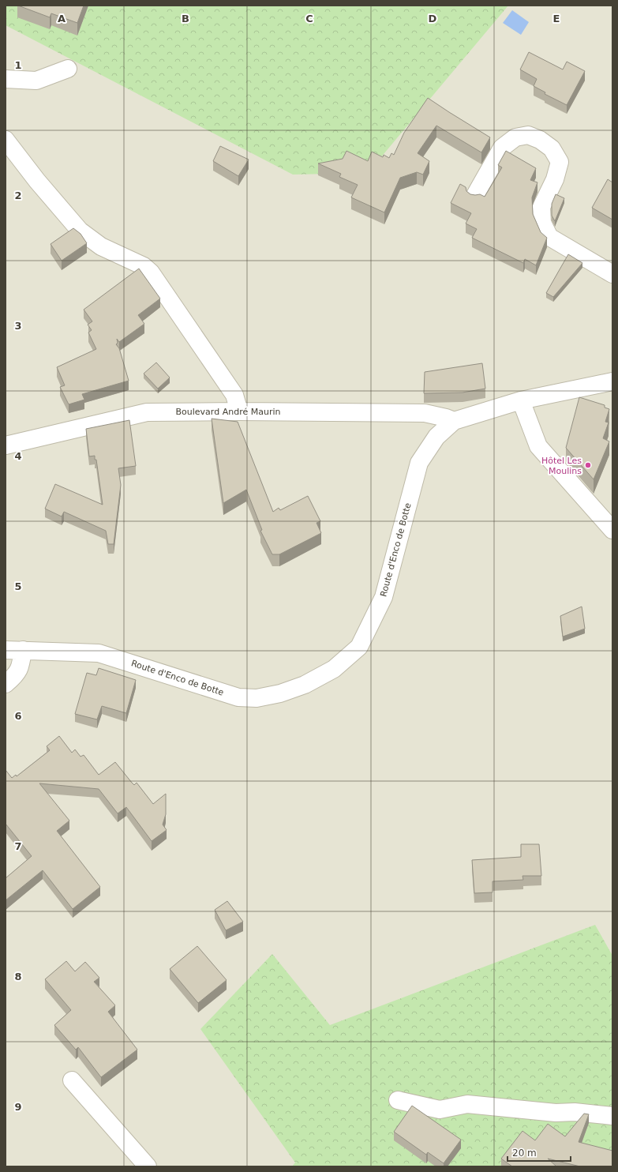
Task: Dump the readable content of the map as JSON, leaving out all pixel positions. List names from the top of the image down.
{
  "streets": {
    "street": ["Boulevard André Maurin", "Route d'Enco de Botte"]
  },
  "crossings": [
    ["Boulevard André Maurin", "Route d'Enco de Botte"]
  ],
  "places": ["Hôtel Les Moulins"],
  "scale_bar": "20 m",
  "grid": {
    "columns": [
      "A",
      "B",
      "C",
      "D",
      "E"
    ],
    "rows": [
      "1",
      "2",
      "3",
      "4",
      "5",
      "6",
      "7",
      "8",
      "9"
    ]
  }
}
